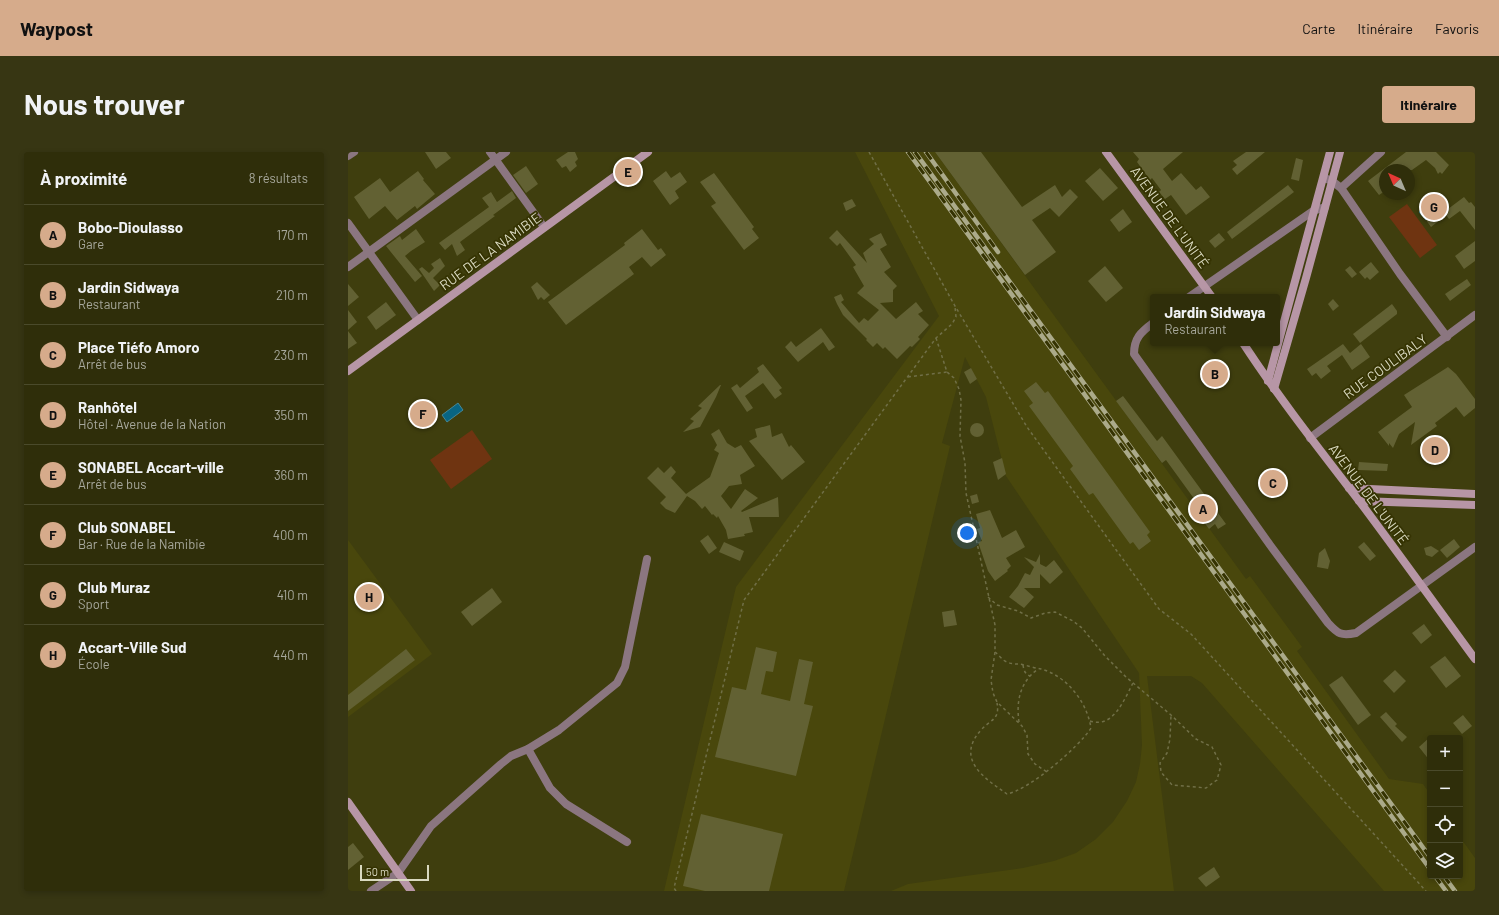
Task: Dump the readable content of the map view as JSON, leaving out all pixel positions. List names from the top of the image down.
{
  "streets": {
    "main road": ["AVENUE DE L'UNITÉ", "RUE DE LA NAMIBIE"],
    "street": ["RUE COULIBALY"]
  },
  "crossings": [
    ["AVENUE DE L'UNITÉ", "RUE COULIBALY"]
  ],
  "scale_bar": "50 m",
  "north": "top left",
  "page": {
    "header": "Waypost",
    "nav": ["Carte", "Itinéraire", "Favoris"],
    "buttons": "Itinéraire",
    "title": "Nous trouver",
    "heading": ["À proximité", "8 résultats"],
    "pins": [
      "E",
      "G",
      "B",
      "F",
      "D",
      "C",
      "A",
      "H"
    ],
    "list": [
      {
        "mark": "A",
        "name": "Bobo-Dioulasso",
        "note": "Gare",
        "value": "170 m"
      },
      {
        "mark": "B",
        "name": "Jardin Sidwaya",
        "note": "Restaurant",
        "value": "210 m"
      },
      {
        "mark": "C",
        "name": "Place Tiéfo Amoro",
        "note": "Arrêt de bus",
        "value": "230 m"
      },
      {
        "mark": "D",
        "name": "Ranhôtel",
        "note": "Hôtel · Avenue de la Nation",
        "value": "350 m"
      },
      {
        "mark": "E",
        "name": "SONABEL Accart-ville",
        "note": "Arrêt de bus",
        "value": "360 m"
      },
      {
        "mark": "F",
        "name": "Club SONABEL",
        "note": "Bar · Rue de la Namibie",
        "value": "400 m"
      },
      {
        "mark": "G",
        "name": "Club Muraz",
        "note": "Sport",
        "value": "410 m"
      },
      {
        "mark": "H",
        "name": "Accart-Ville Sud",
        "note": "École",
        "value": "440 m"
      }
    ],
    "popup": ["Jardin Sidwaya", "Restaurant"],
    "map_buttons": ["+", "−"],
    "scale": "50 m"
  }
}
